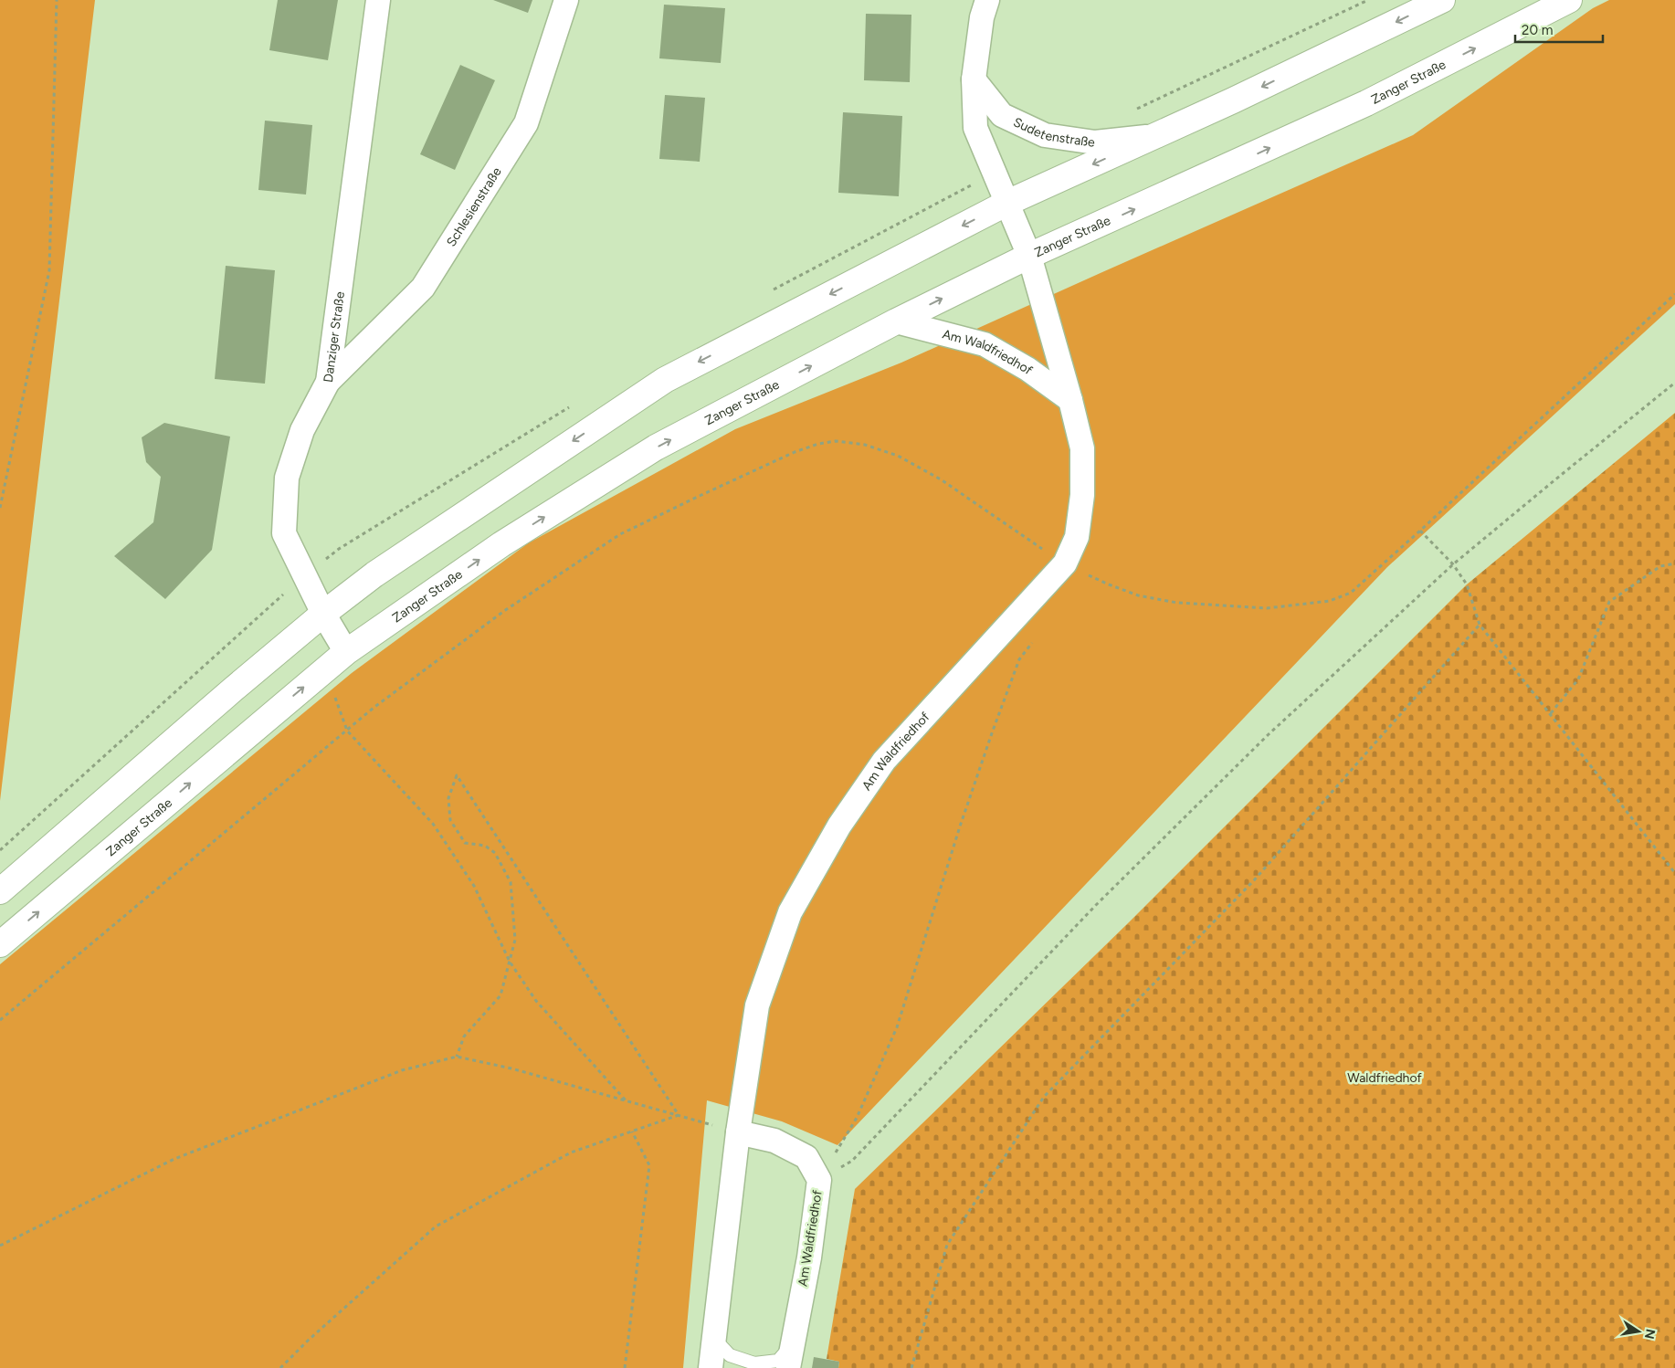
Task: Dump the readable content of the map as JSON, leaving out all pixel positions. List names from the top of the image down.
{
  "streets": {
    "street": [
      "Zanger Straße",
      "Sudetenstraße",
      "Schlesienstraße",
      "Danziger Straße",
      "Am Waldfriedhof"
    ]
  },
  "crossings": [
    ["Zanger Straße", "Danziger Straße"],
    ["Zanger Straße", "Am Waldfriedhof"],
    ["Schlesienstraße", "Danziger Straße"]
  ],
  "parks": ["Waldfriedhof"],
  "scale_bar": "20 m",
  "north": "right"
}
